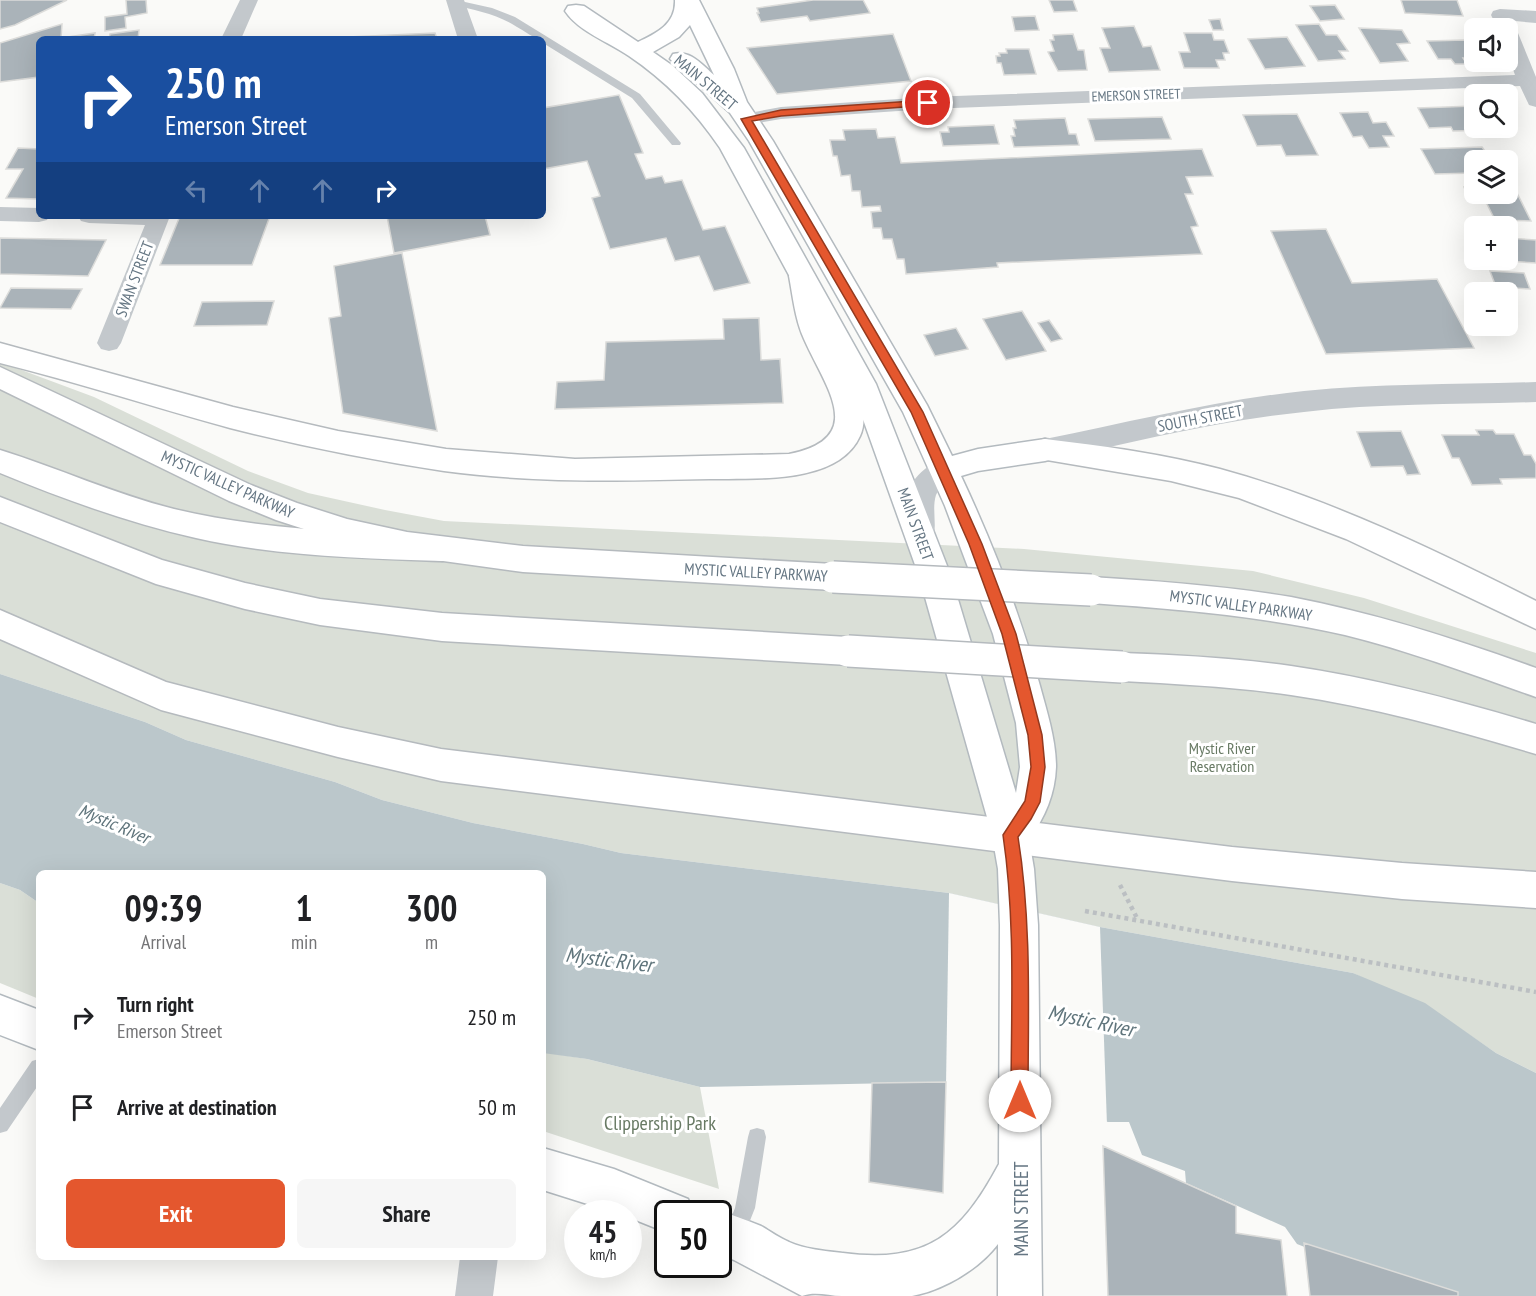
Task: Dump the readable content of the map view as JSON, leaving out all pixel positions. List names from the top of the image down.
{
  "streets": {
    "main road": ["MAIN STREET", "SOUTH STREET", "MYSTIC VALLEY PARKWAY"],
    "street": ["EMERSON STREET", "SWAN STREET"]
  },
  "crossings": [
    ["MAIN STREET", "EMERSON STREET"],
    ["MAIN STREET", "SOUTH STREET"]
  ],
  "water": ["Mystic River"],
  "parks": ["Mystic River Reservation", "Clippership Park"],
  "page": {
    "map_buttons": ["+", "−"],
    "turn": ["250 m", "Emerson Street"],
    "eta": [
      "09:39",
      "Arrival",
      "1",
      "min",
      "300",
      "m"
    ],
    "list": [
      {
        "name": "Turn right",
        "note": "Emerson Street",
        "value": "250 m"
      },
      {
        "name": "Arrive at destination",
        "value": "50 m"
      }
    ],
    "buttons": ["Exit", "Share"],
    "speed": "45 km/h",
    "limit": "50"
  }
}
